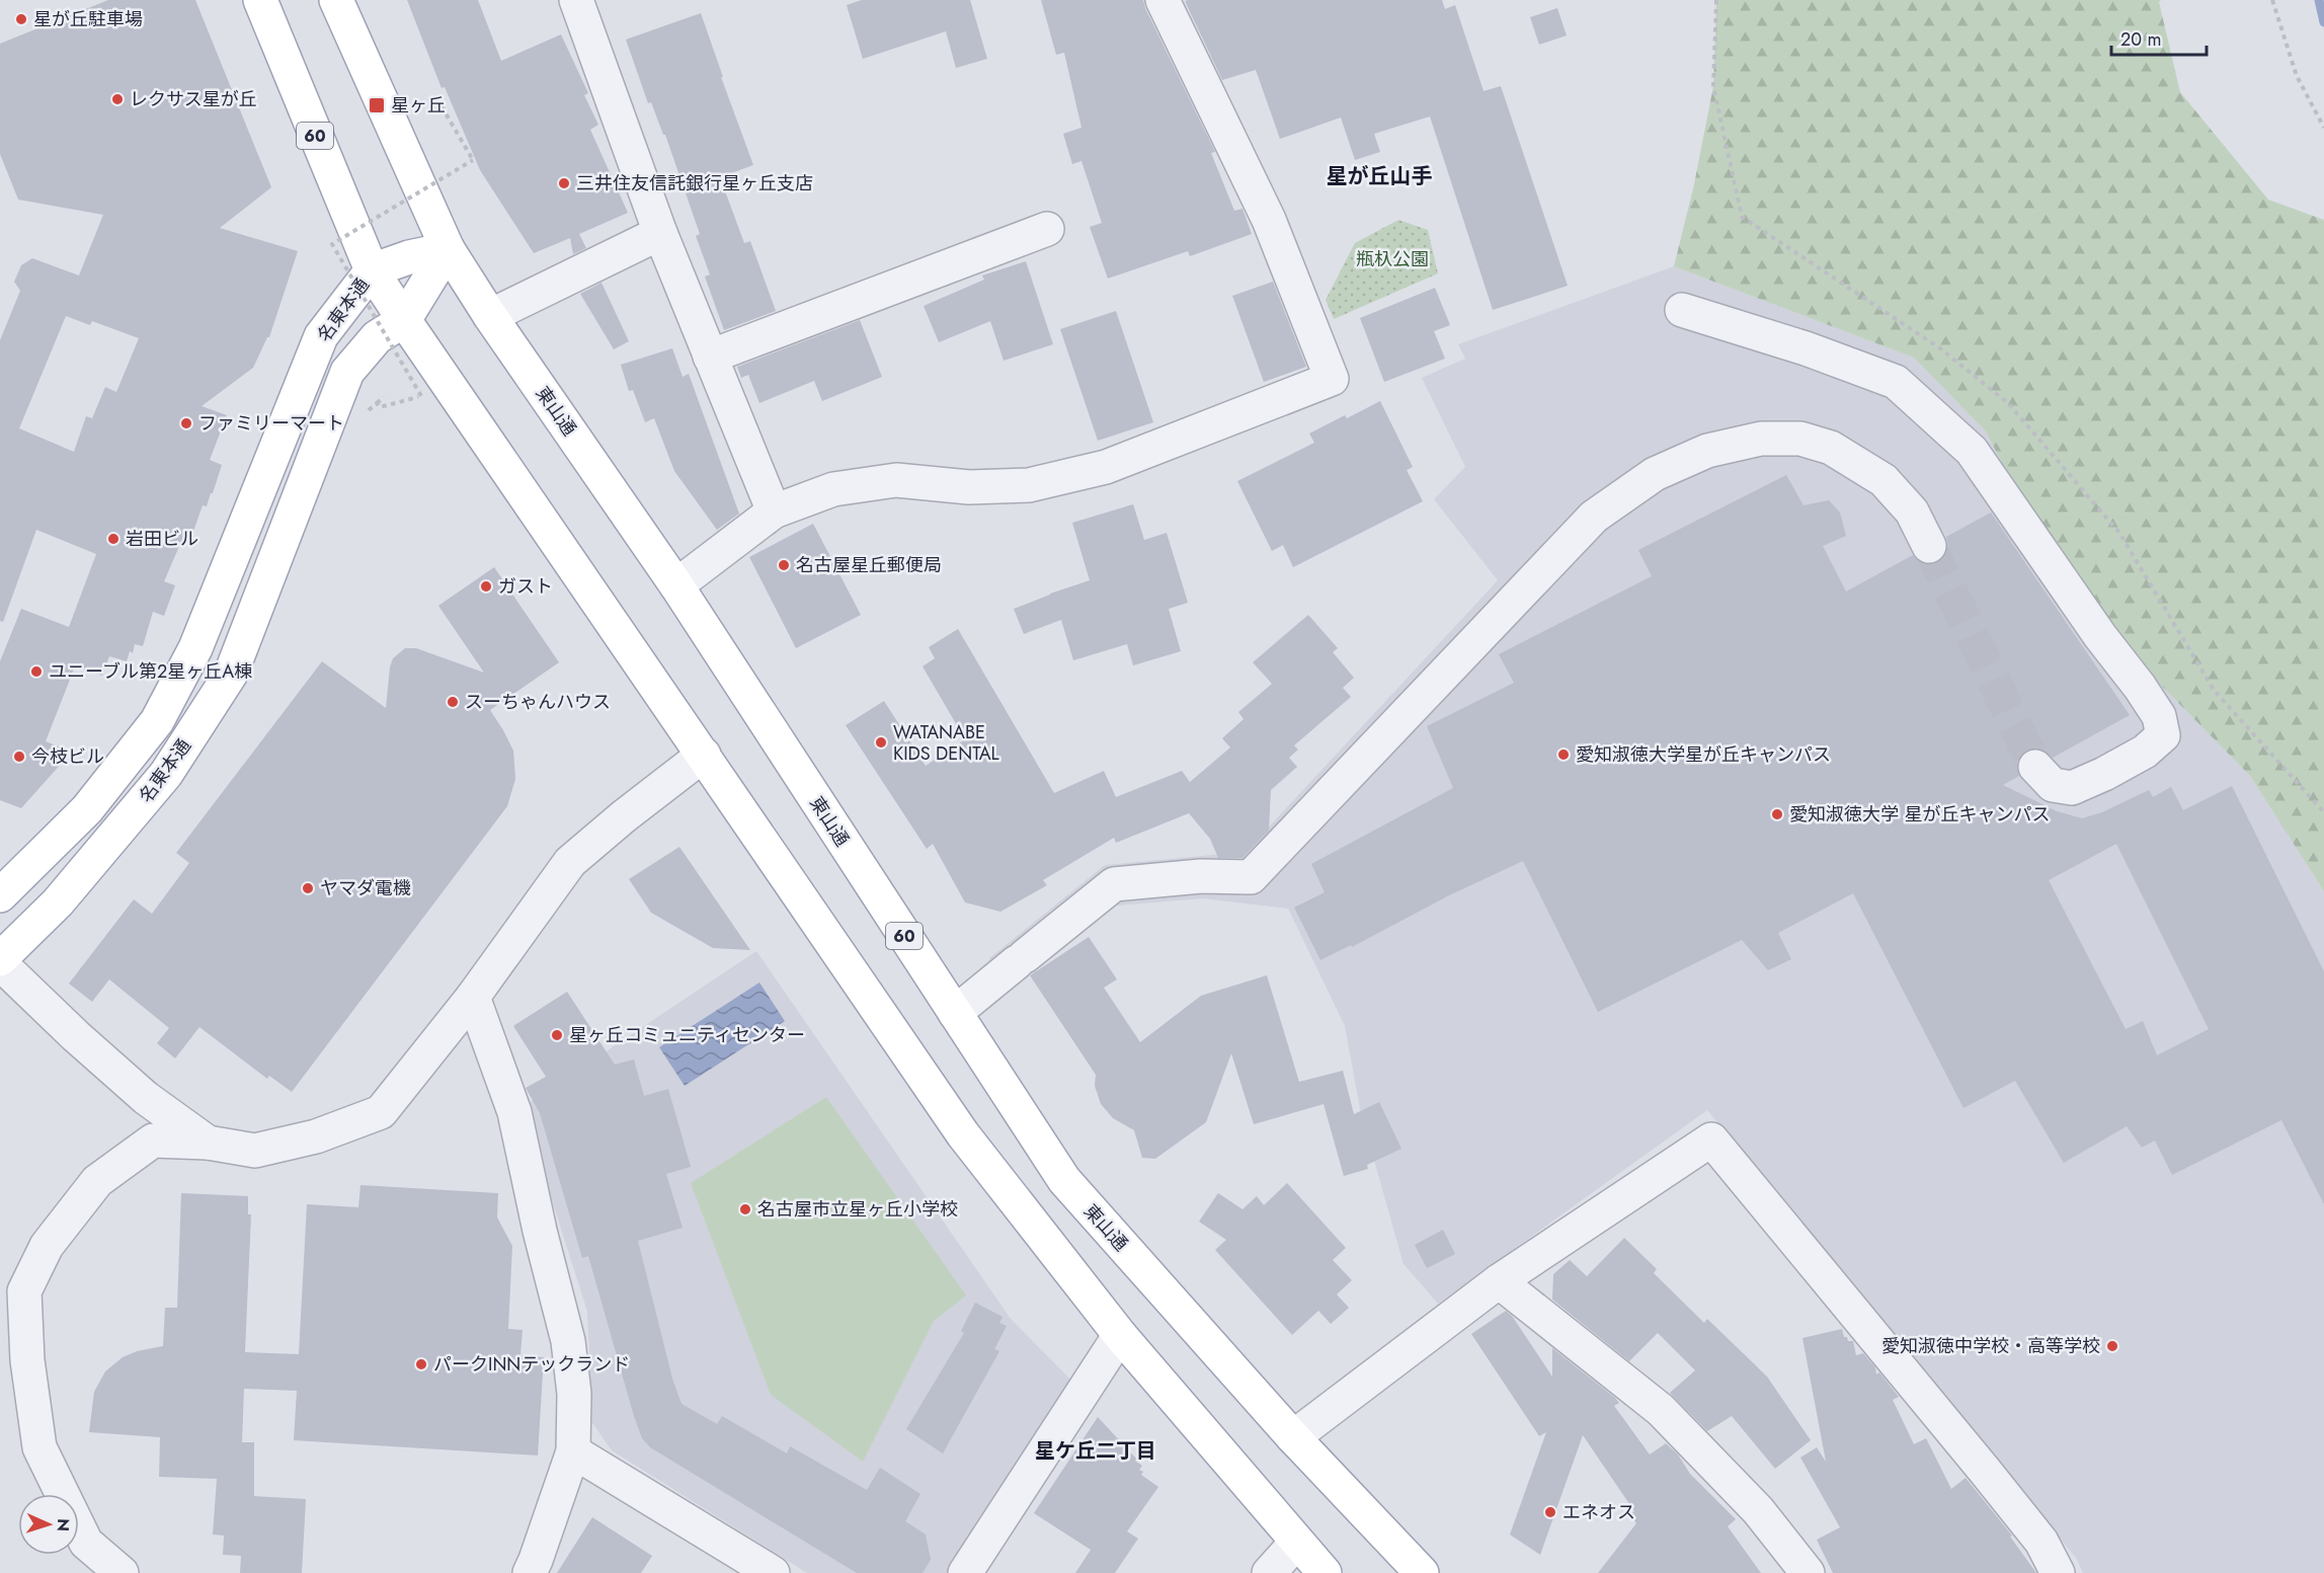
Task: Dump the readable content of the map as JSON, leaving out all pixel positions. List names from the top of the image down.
{
  "streets": {
    "main road": ["60", "名東本通", "東山通"]
  },
  "crossings": [
    ["60", "名東本通"],
    ["名東本通", "東山通"]
  ],
  "districts": ["星が丘山手", "星ケ丘二丁目"],
  "parks": ["瓶杁公園"],
  "places": {
    "other": [
      "星が丘駐車場",
      "レクサス星が丘",
      "三井住友信託銀行星ヶ丘支店",
      "ファミリーマート",
      "岩田ビル",
      "名古屋星丘郵便局",
      "ガスト",
      "ユニーブル第2星ヶ丘A棟",
      "スーちゃんハウス",
      "WATANABE KIDS DENTAL",
      "愛知淑徳大学星が丘キャンパス",
      "今枝ビル",
      "愛知淑徳大学 星が丘キャンパス",
      "ヤマダ電機",
      "星ヶ丘コミュニティセンター",
      "名古屋市立星ヶ丘小学校",
      "愛知淑徳中学校・高等学校",
      "パークINNテックランド",
      "エネオス"
    ],
    "transit": ["星ヶ丘"]
  },
  "scale_bar": "20 m",
  "north": "right"
}
